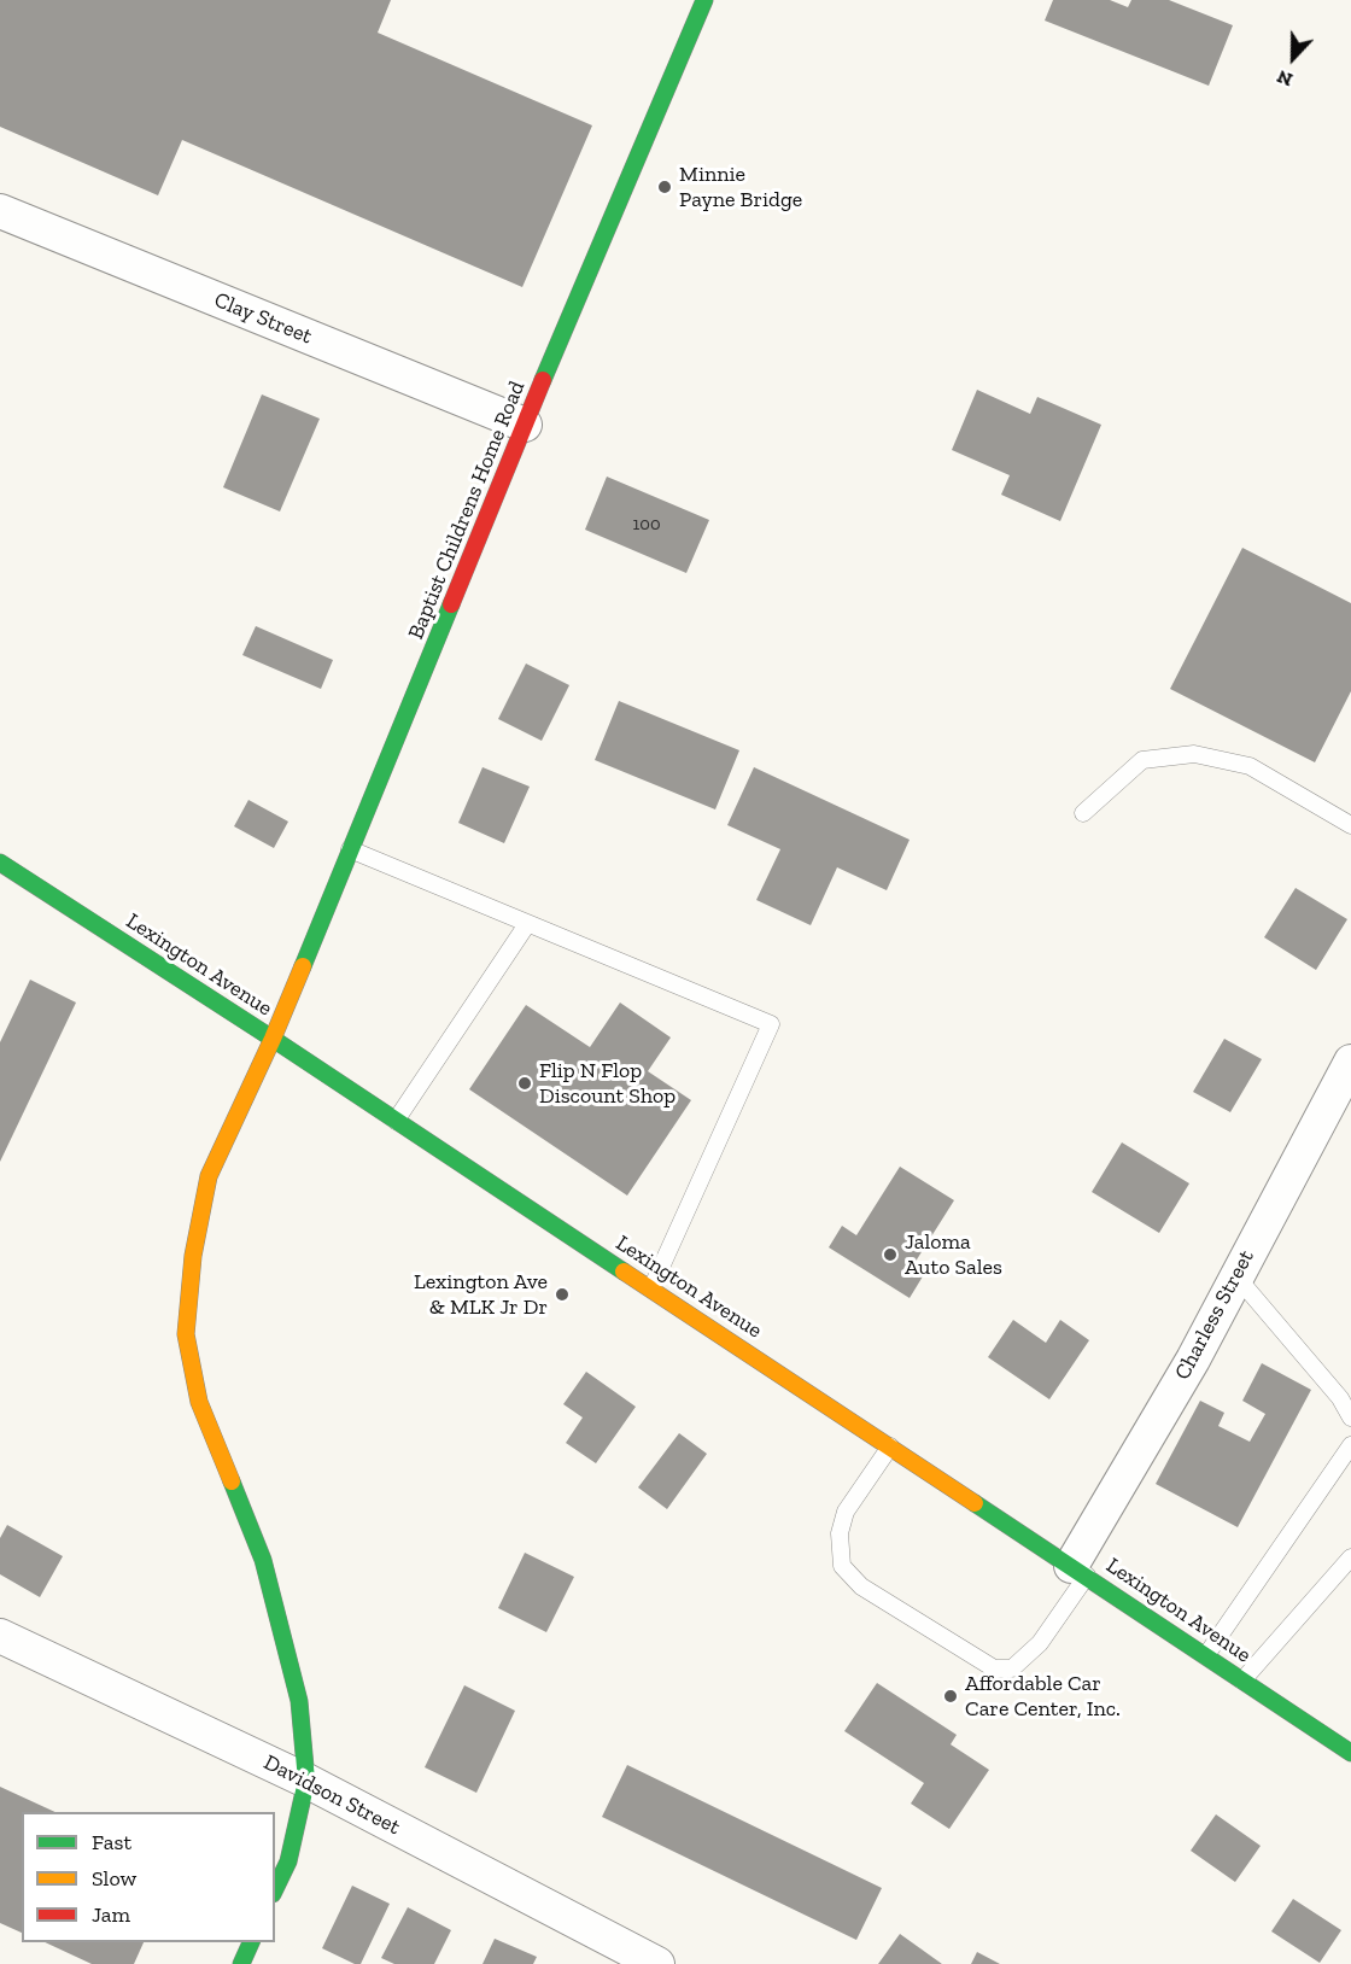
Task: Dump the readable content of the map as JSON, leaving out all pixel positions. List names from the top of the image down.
{
  "streets": {
    "street": [
      "Clay Street",
      "Baptist Childrens Home Road",
      "Lexington Avenue",
      "Charless Street",
      "Davidson Street"
    ]
  },
  "crossings": [
    ["Clay Street", "Baptist Childrens Home Road"],
    ["Baptist Childrens Home Road", "Lexington Avenue"],
    ["Baptist Childrens Home Road", "Davidson Street"],
    ["Lexington Avenue", "Charless Street"]
  ],
  "places": [
    "Minnie Payne Bridge",
    "Flip N Flop Discount Shop",
    "Jaloma Auto Sales",
    "Lexington Ave & MLK Jr Dr",
    "Affordable Car Care Center, Inc."
  ],
  "house_numbers": ["100"],
  "legend": ["Fast", "Slow", "Jam"],
  "north": "bottom"
}
